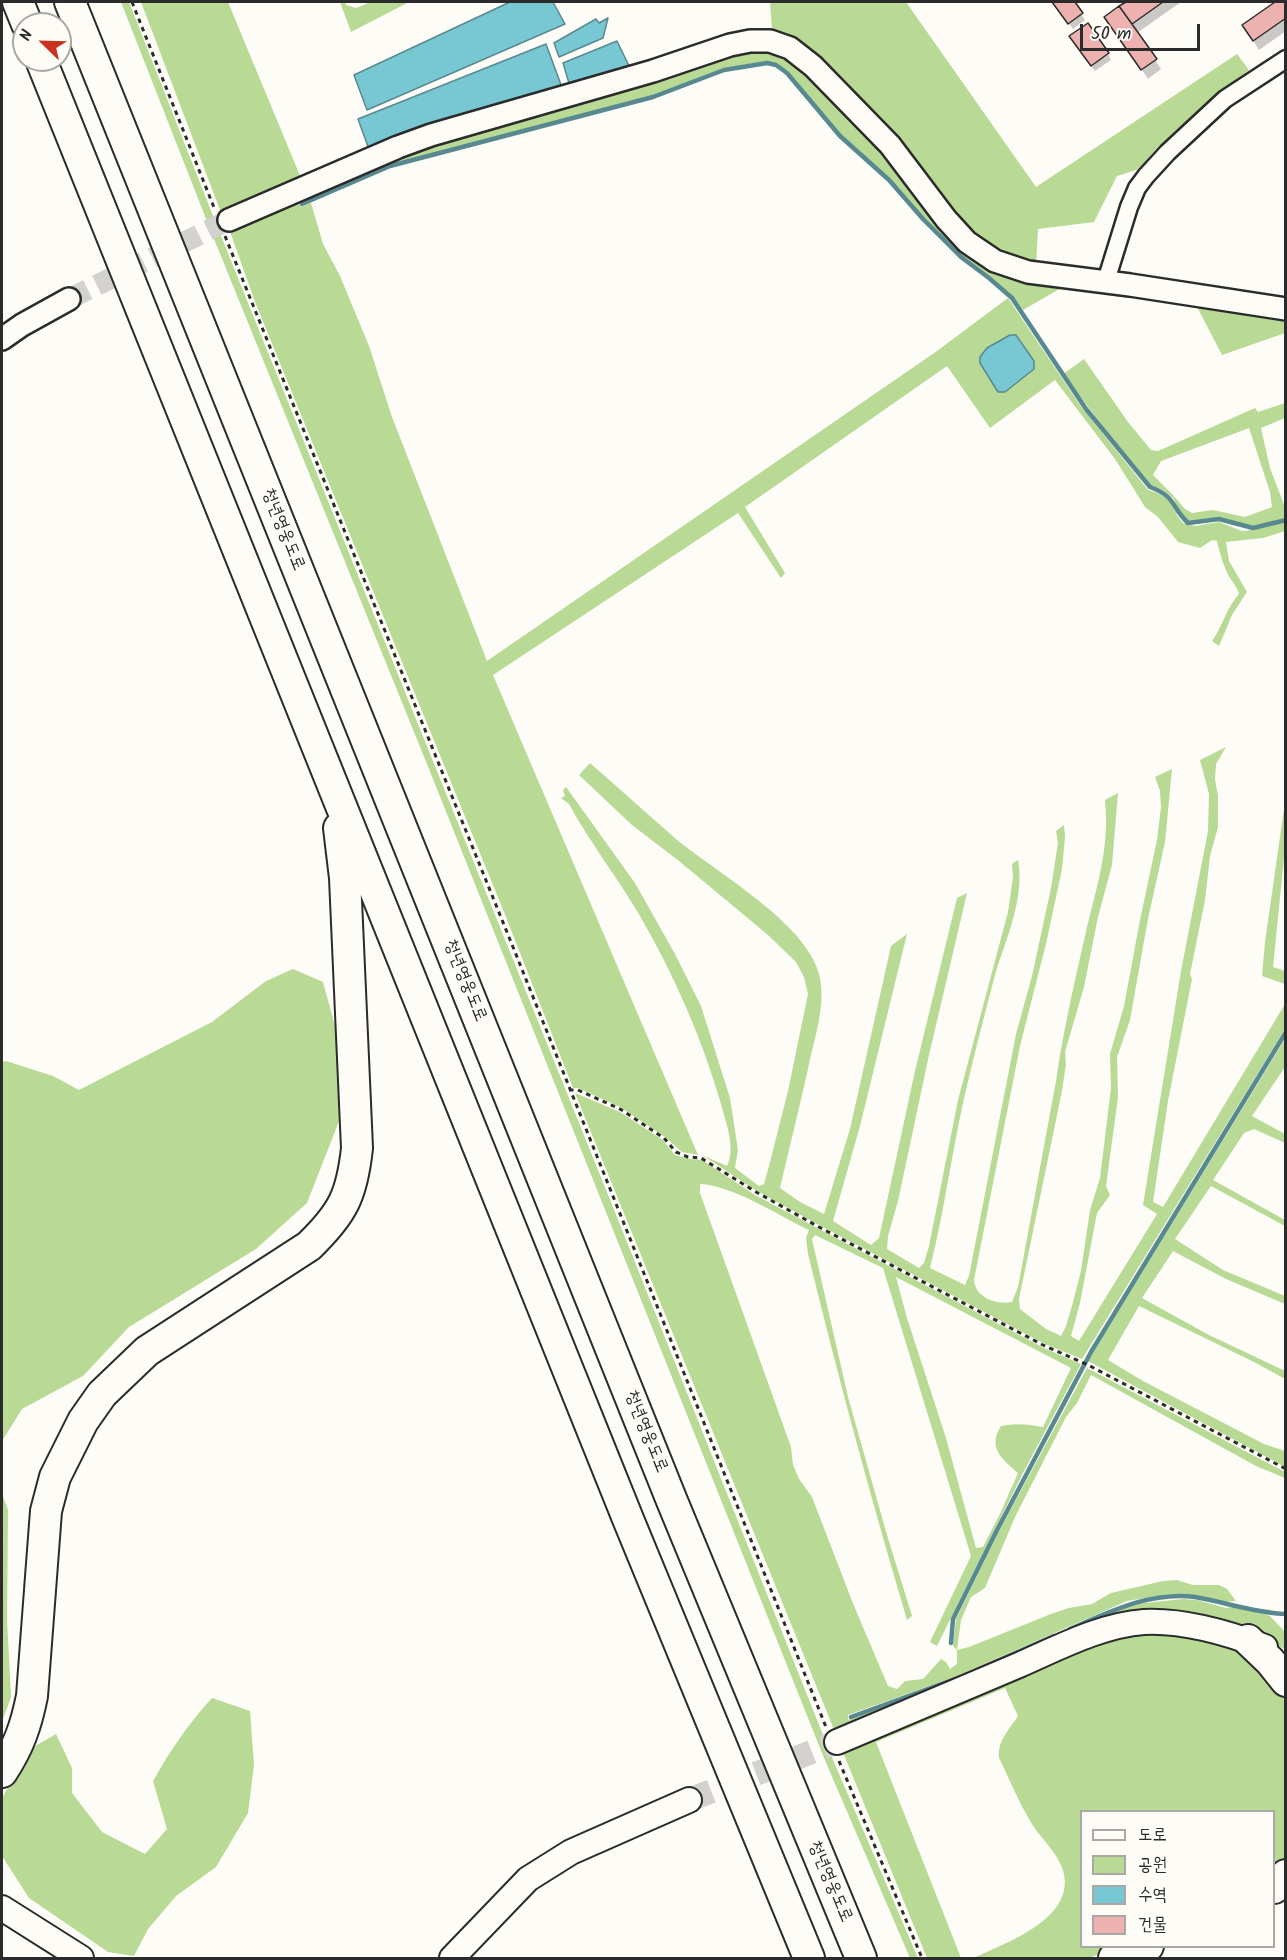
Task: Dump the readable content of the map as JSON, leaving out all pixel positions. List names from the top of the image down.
{
  "streets": {
    "highway": ["청년영웅도로"]
  },
  "legend": [
    "도로",
    "공원",
    "수역",
    "건물"
  ],
  "scale_bar": "50 m",
  "north": "top left"
}
